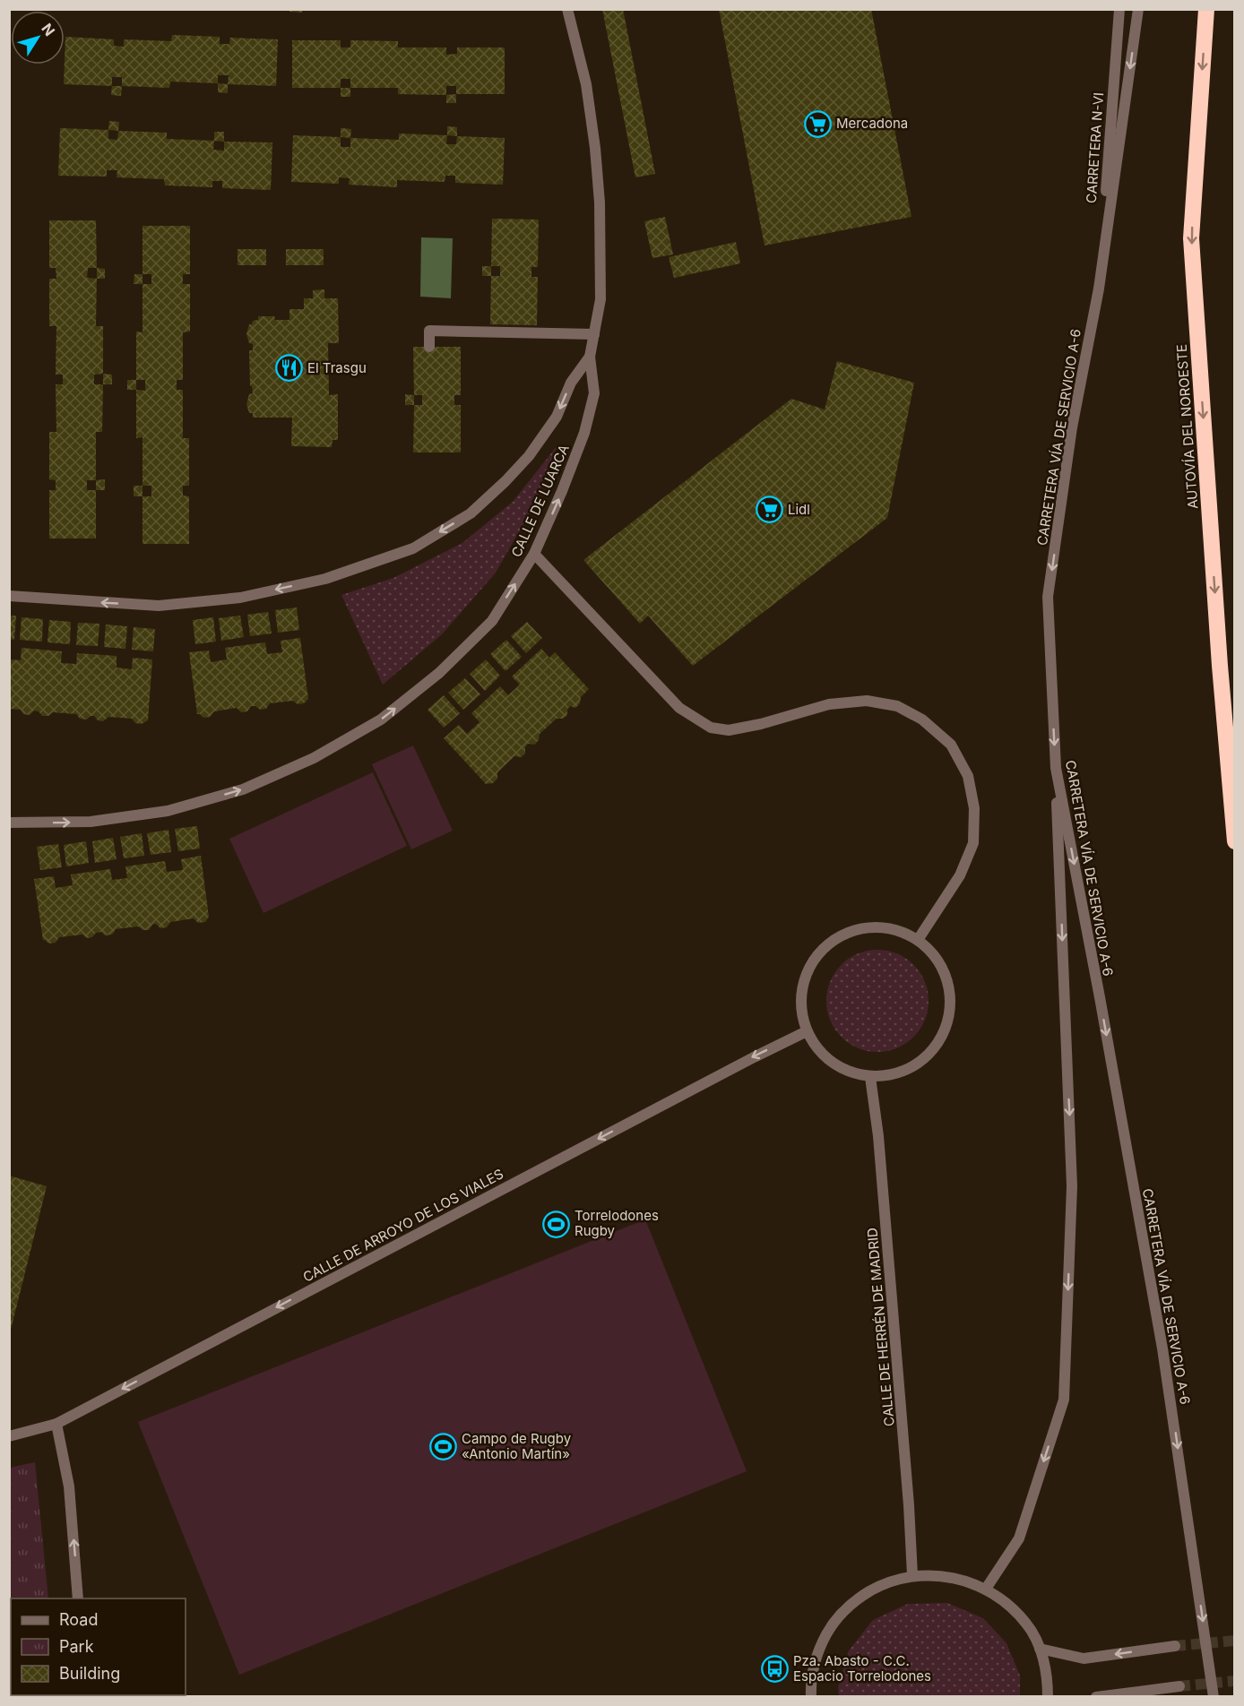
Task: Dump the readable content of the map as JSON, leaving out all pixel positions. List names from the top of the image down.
{
  "streets": {
    "highway": ["AUTOVÍA DEL NOROESTE"],
    "street": [
      "CARRETERA N-VI",
      "CARRETERA VÍA DE SERVICIO A-6",
      "CALLE DE LUARCA",
      "CALLE DE ARROYO DE LOS VIALES",
      "CALLE DE HERRÉN DE MADRID"
    ]
  },
  "crossings": [
    ["CARRETERA N-VI", "CARRETERA VÍA DE SERVICIO A-6"],
    ["CALLE DE ARROYO DE LOS VIALES", "CALLE DE HERRÉN DE MADRID"]
  ],
  "one_way": ["AUTOVÍA DEL NOROESTE", "CALLE DE LUARCA", "CALLE DE ARROYO DE LOS VIALES"],
  "places": {
    "supermarket": ["Mercadona", "Lidl"],
    "restaurant": ["El Trasgu"],
    "sports": ["Torrelodones Rugby", "Campo de Rugby «Antonio Martín»"],
    "bus stop": ["Pza. Abasto - C.C. Espacio Torrelodones"]
  },
  "legend": ["Road", "Park", "Building"],
  "north": "top right"
}
